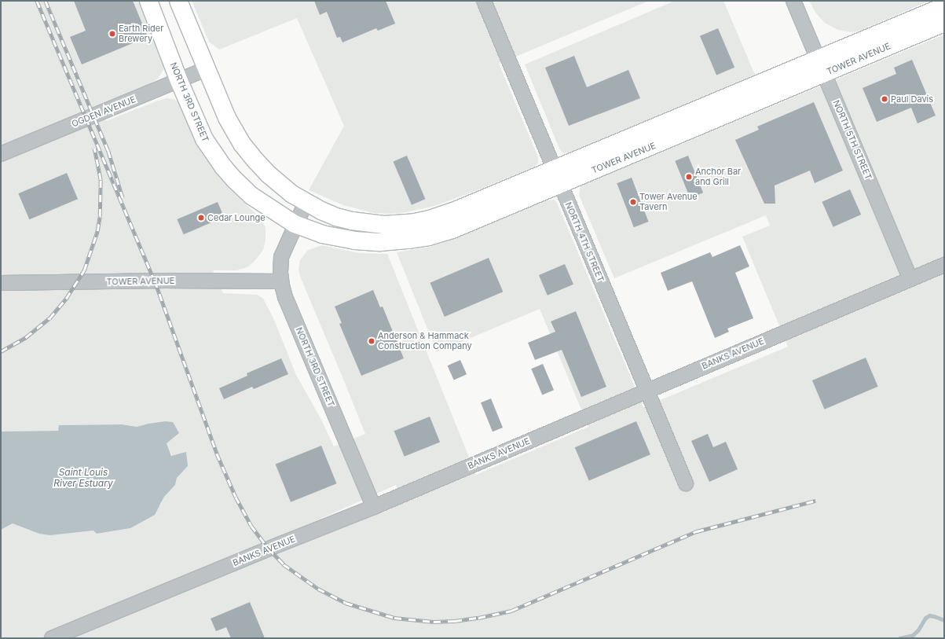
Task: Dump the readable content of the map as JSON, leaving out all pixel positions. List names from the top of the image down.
{
  "streets": {
    "main road": ["TOWER AVENUE", "NORTH 3RD STREET"],
    "street": [
      "OGDEN AVENUE",
      "NORTH 5TH STREET",
      "NORTH 4TH STREET",
      "BANKS AVENUE"
    ]
  },
  "crossings": [
    ["TOWER AVENUE", "NORTH 3RD STREET"],
    ["TOWER AVENUE", "NORTH 5TH STREET"],
    ["TOWER AVENUE", "NORTH 4TH STREET"],
    ["NORTH 3RD STREET", "OGDEN AVENUE"],
    ["NORTH 3RD STREET", "BANKS AVENUE"],
    ["NORTH 5TH STREET", "BANKS AVENUE"],
    ["NORTH 4TH STREET", "BANKS AVENUE"]
  ],
  "water": ["Saint Louis River Estuary"],
  "places": [
    "Earth Rider Brewery",
    "Paul Davis",
    "Anchor Bar and Grill",
    "Tower Avenue Tavern",
    "Cedar Lounge",
    "Anderson & Hammack Construction Company"
  ]
}
